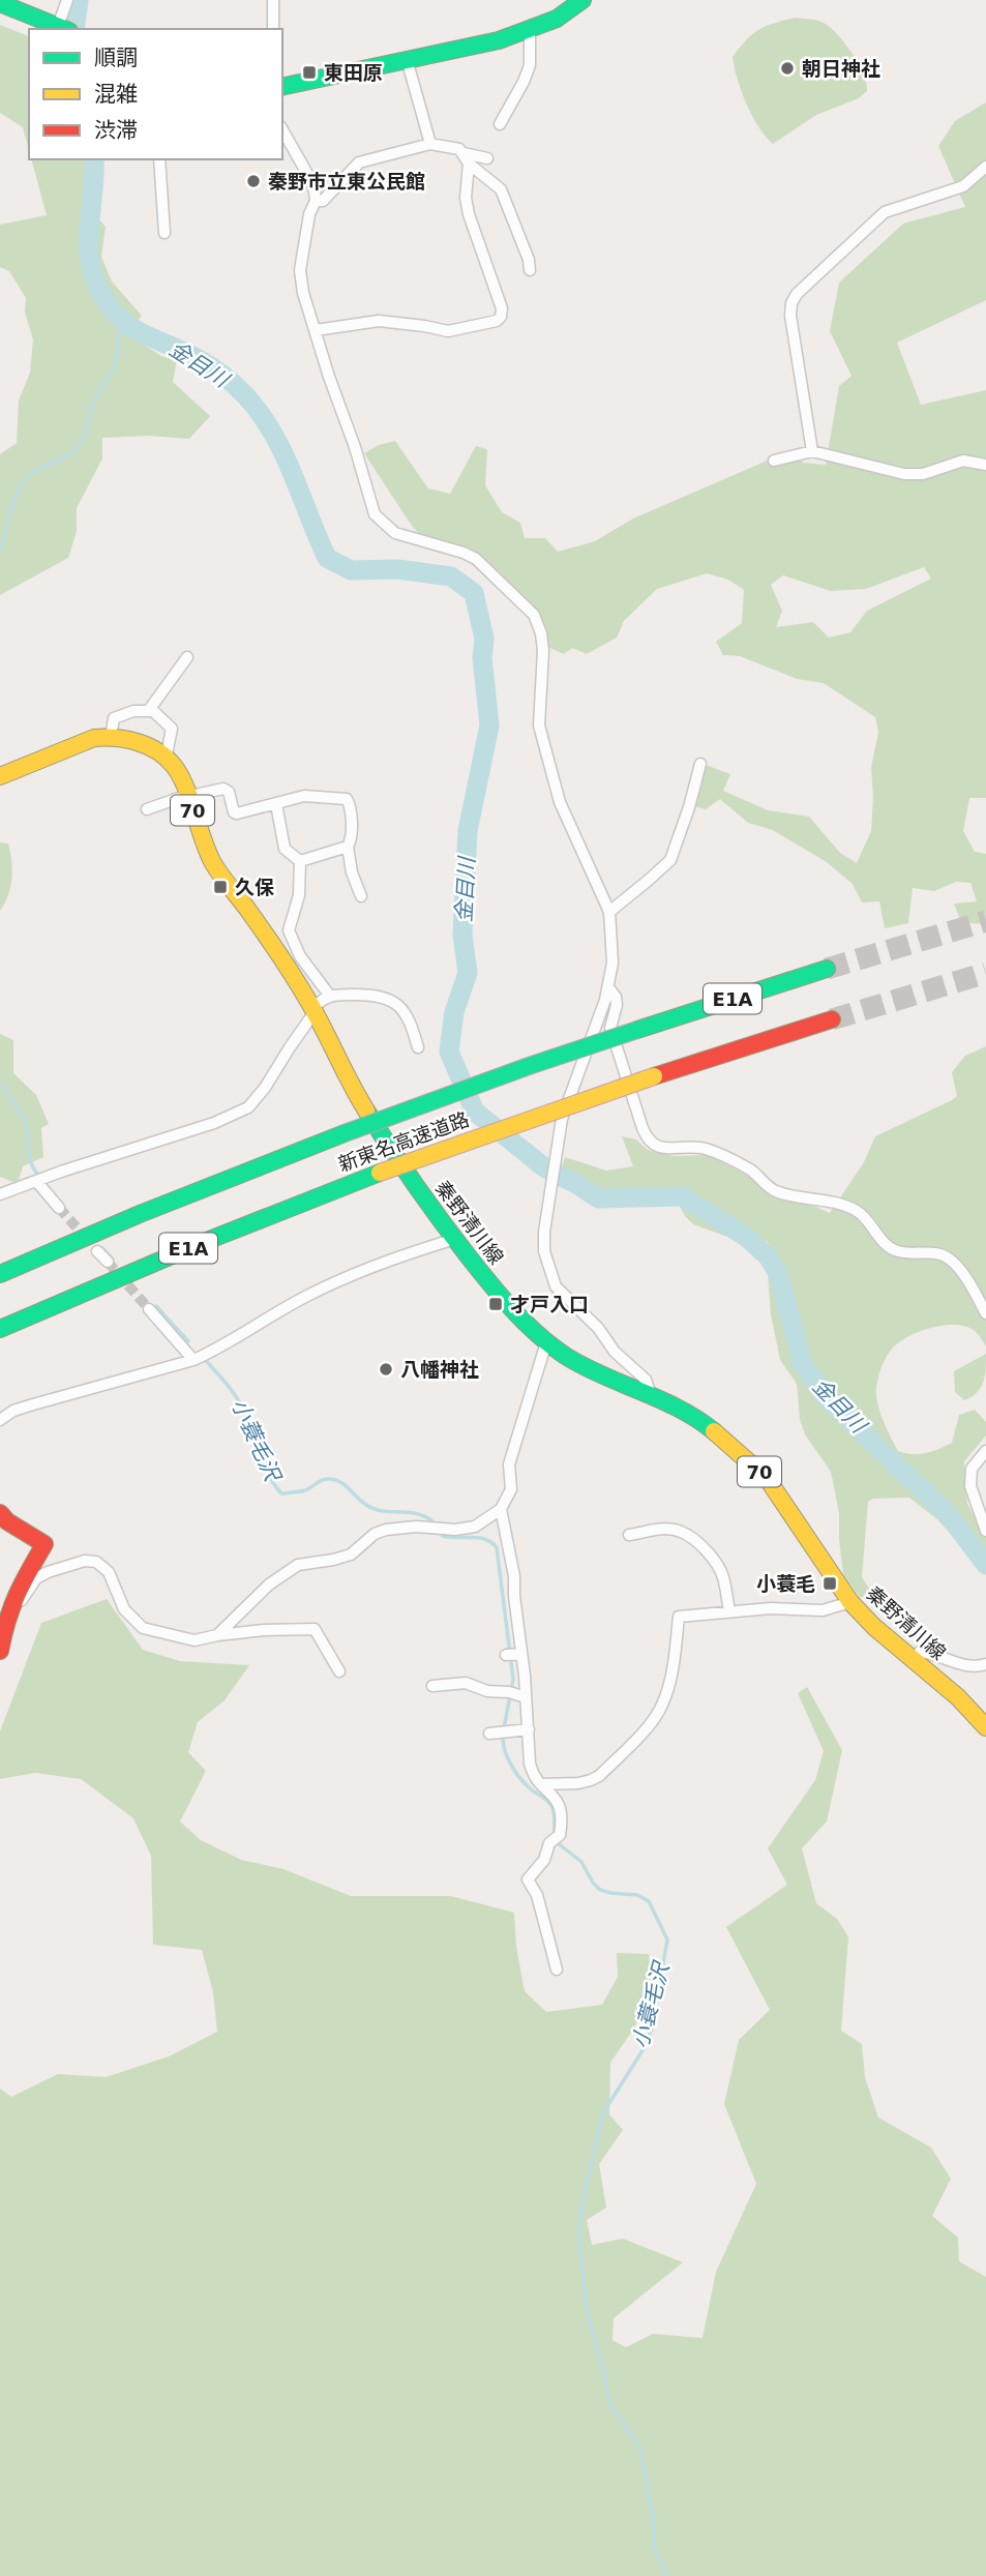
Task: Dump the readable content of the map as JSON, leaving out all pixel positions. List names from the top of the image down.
{
  "streets": {
    "main road": [
      "70",
      "E1A",
      "新東名高速道路",
      "秦野清川線"
    ]
  },
  "water": ["金目川", "小蓑毛沢"],
  "places": {
    "other": ["朝日神社", "秦野市立東公民館", "八幡神社"],
    "transit": [
      "東田原",
      "久保",
      "才戸入口",
      "小蓑毛"
    ]
  },
  "legend": ["順調", "混雑", "渋滞"]
}
